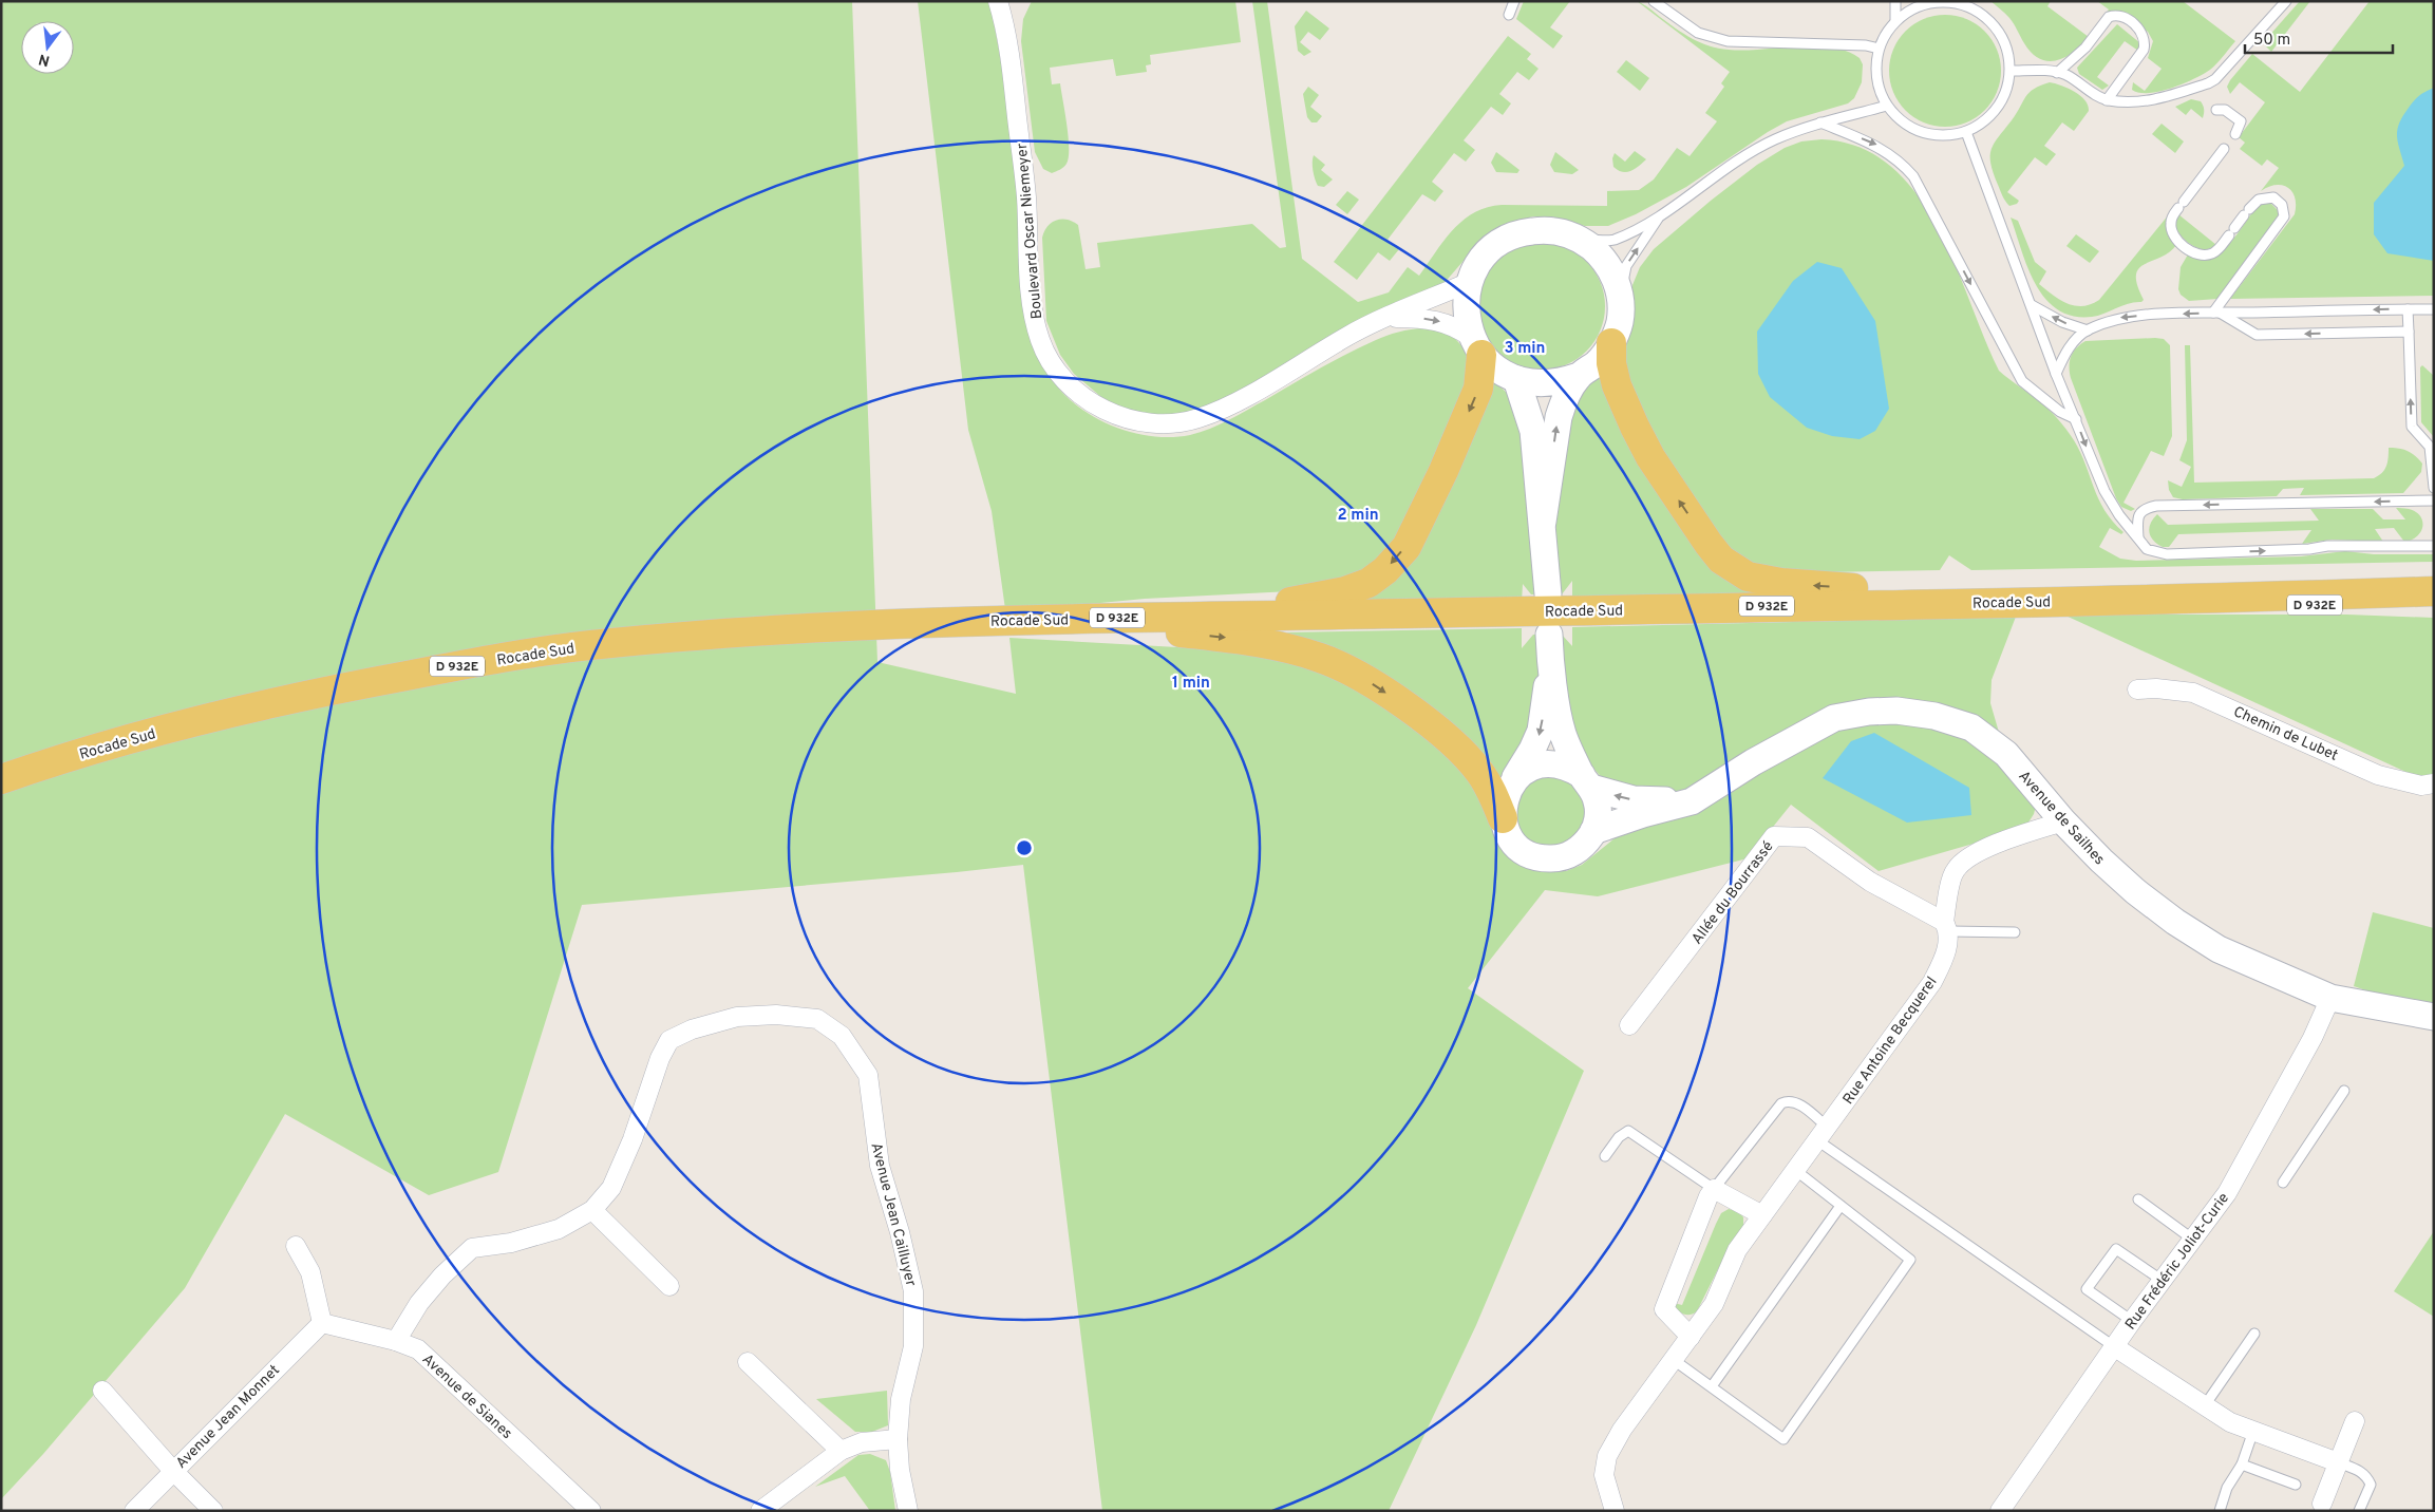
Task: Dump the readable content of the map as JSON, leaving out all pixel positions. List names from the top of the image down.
{
  "streets": {
    "main road": ["Rocade Sud", "D 932E"],
    "street": [
      "Boulevard Oscar Niemeyer",
      "Chemin de Lubet",
      "Avenue de Sailhes",
      "Allée du Bourrassé",
      "Rue Antoine Becquerel",
      "Avenue Jean Cailluyer",
      "Rue Frédéric Joliot-Curie",
      "Avenue de Sianes",
      "Avenue Jean Monnet"
    ]
  },
  "crossings": [
    ["Avenue de Sailhes", "Rue Antoine Becquerel"],
    ["Avenue de Sailhes", "Rue Frédéric Joliot-Curie"],
    ["Allée du Bourrassé", "Rue Antoine Becquerel"],
    ["Avenue Jean Cailluyer", "Avenue de Sianes"],
    ["Avenue de Sianes", "Avenue Jean Monnet"]
  ],
  "scale_bar": "50 m",
  "north": "bottom",
  "rings": ["3 min", "2 min", "1 min"]
}
